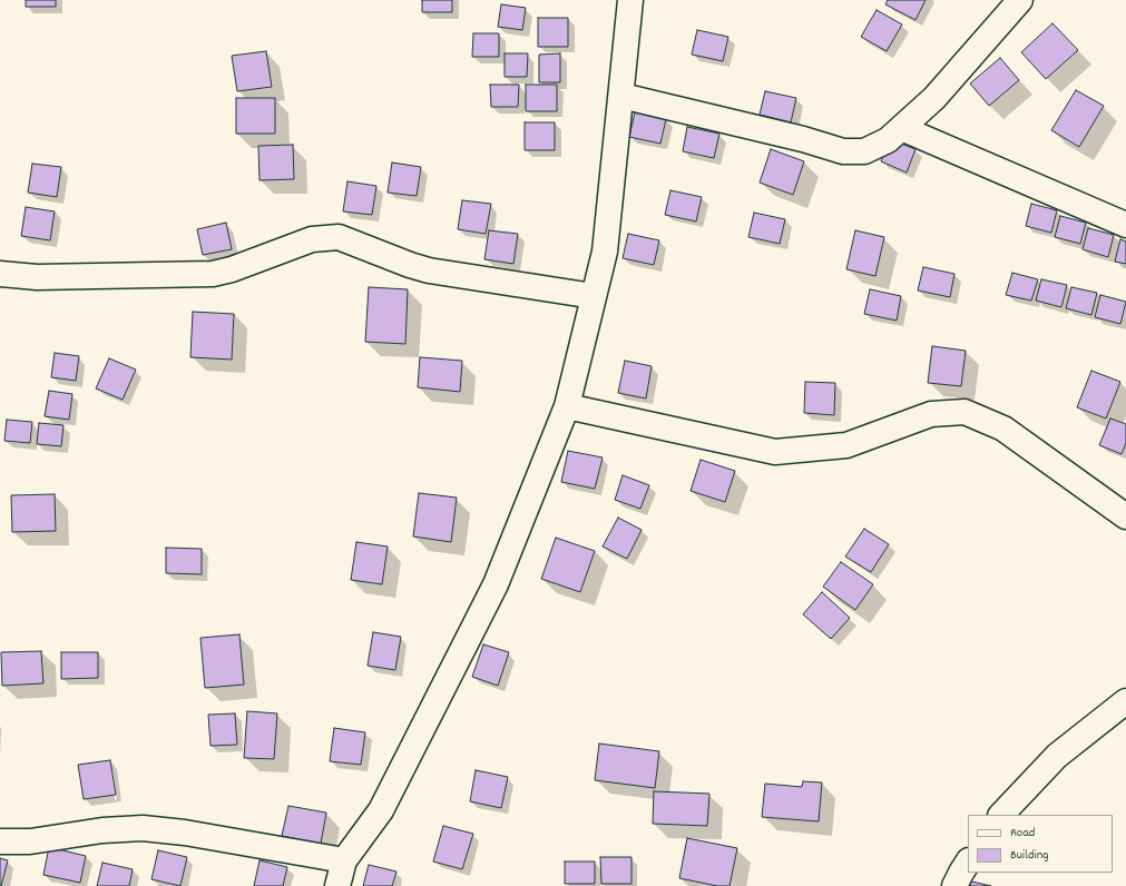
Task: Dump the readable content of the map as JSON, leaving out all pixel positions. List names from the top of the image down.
{
  "legend": ["Road", "Building"]
}
